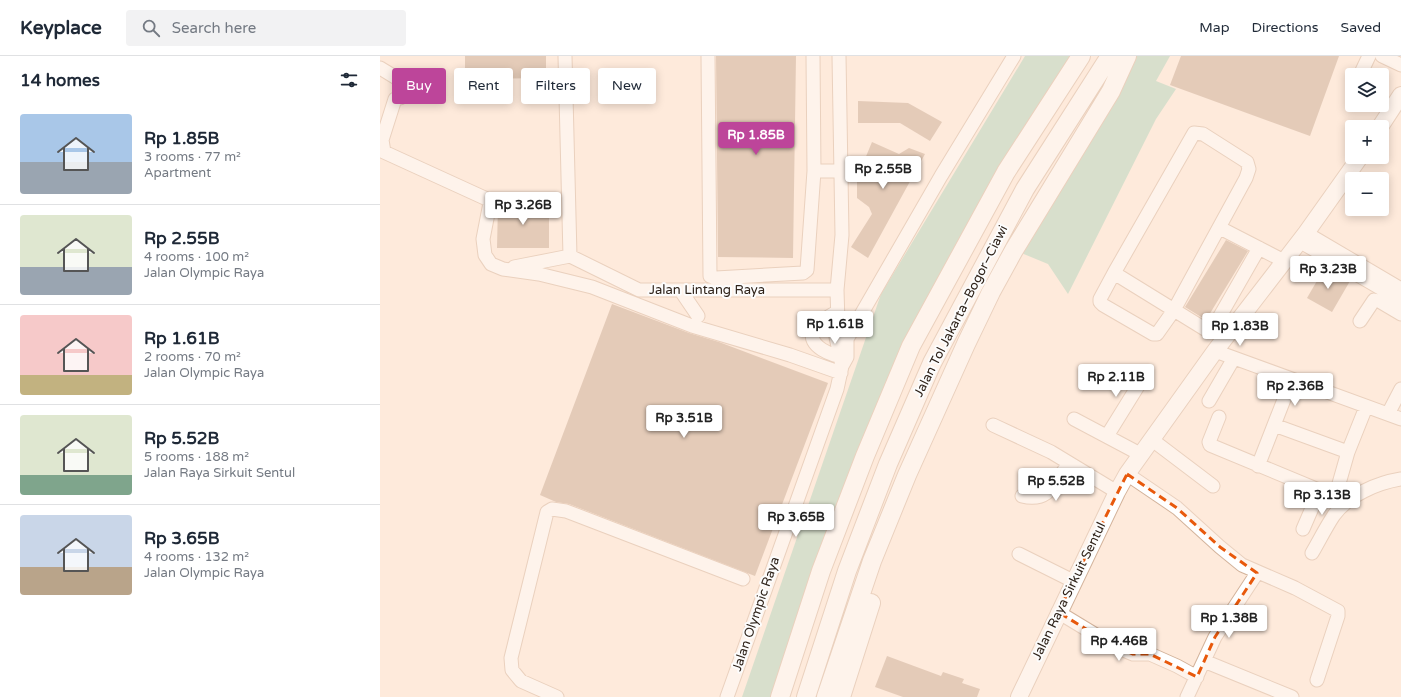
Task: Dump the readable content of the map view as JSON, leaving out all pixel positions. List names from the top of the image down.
{
  "streets": {
    "highway": ["Jalan Tol Jakarta–Bogor–Ciawi"],
    "main road": ["Jalan Raya Sirkuit Sentul"],
    "street": ["Jalan Lintang Raya", "Jalan Olympic Raya"]
  },
  "crossings": [
    ["Jalan Lintang Raya", "Jalan Olympic Raya"]
  ],
  "page": {
    "header": "Keyplace",
    "search": "Search here",
    "nav": ["Map", "Directions", "Saved"],
    "heading": "14 homes",
    "map_buttons": ["+", "−"],
    "chip": [
      "Buy",
      "Rent",
      "Filters",
      "New"
    ],
    "list": [
      {
        "name": "Rp 1.85B",
        "note": "3 rooms · 77 m² · Apartment"
      },
      {
        "name": "Rp 2.55B",
        "note": "4 rooms · 100 m² · Jalan Olympic Raya"
      },
      {
        "name": "Rp 1.61B",
        "note": "2 rooms · 70 m² · Jalan Olympic Raya"
      },
      {
        "name": "Rp 5.52B",
        "note": "5 rooms · 188 m² · Jalan Raya Sirkuit Sentul"
      },
      {
        "name": "Rp 3.65B",
        "note": "4 rooms · 132 m² · Jalan Olympic Raya"
      }
    ],
    "price": [
      "Rp 1.85B",
      "Rp 2.55B",
      "Rp 3.26B",
      "Rp 3.23B",
      "Rp 1.61B",
      "Rp 1.83B",
      "Rp 2.11B",
      "Rp 2.36B",
      "Rp 3.51B",
      "Rp 5.52B",
      "Rp 3.13B",
      "Rp 3.65B",
      "Rp 1.38B",
      "Rp 4.46B"
    ]
  }
}
